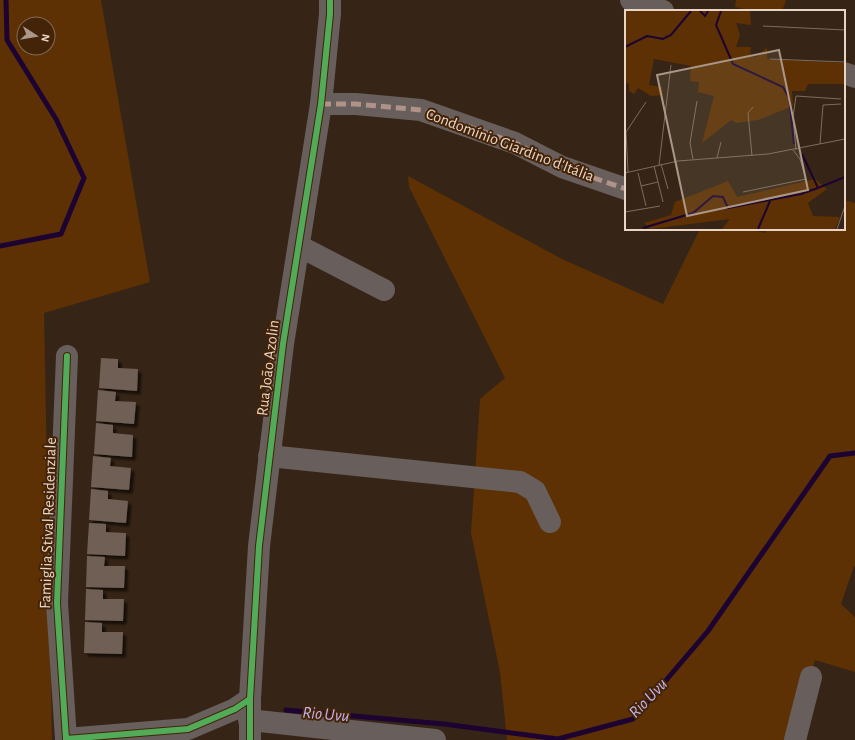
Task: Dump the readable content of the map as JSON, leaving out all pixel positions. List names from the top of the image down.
{
  "streets": {
    "street": ["Condomínio Giardino d'Itália", "Rua João Azolin", "Famiglia Stival Residenziale"]
  },
  "crossings": [
    ["Condomínio Giardino d'Itália", "Rua João Azolin"],
    ["Rua João Azolin", "Famiglia Stival Residenziale"]
  ],
  "water": ["Rio Uvu"],
  "north": "right"
}
